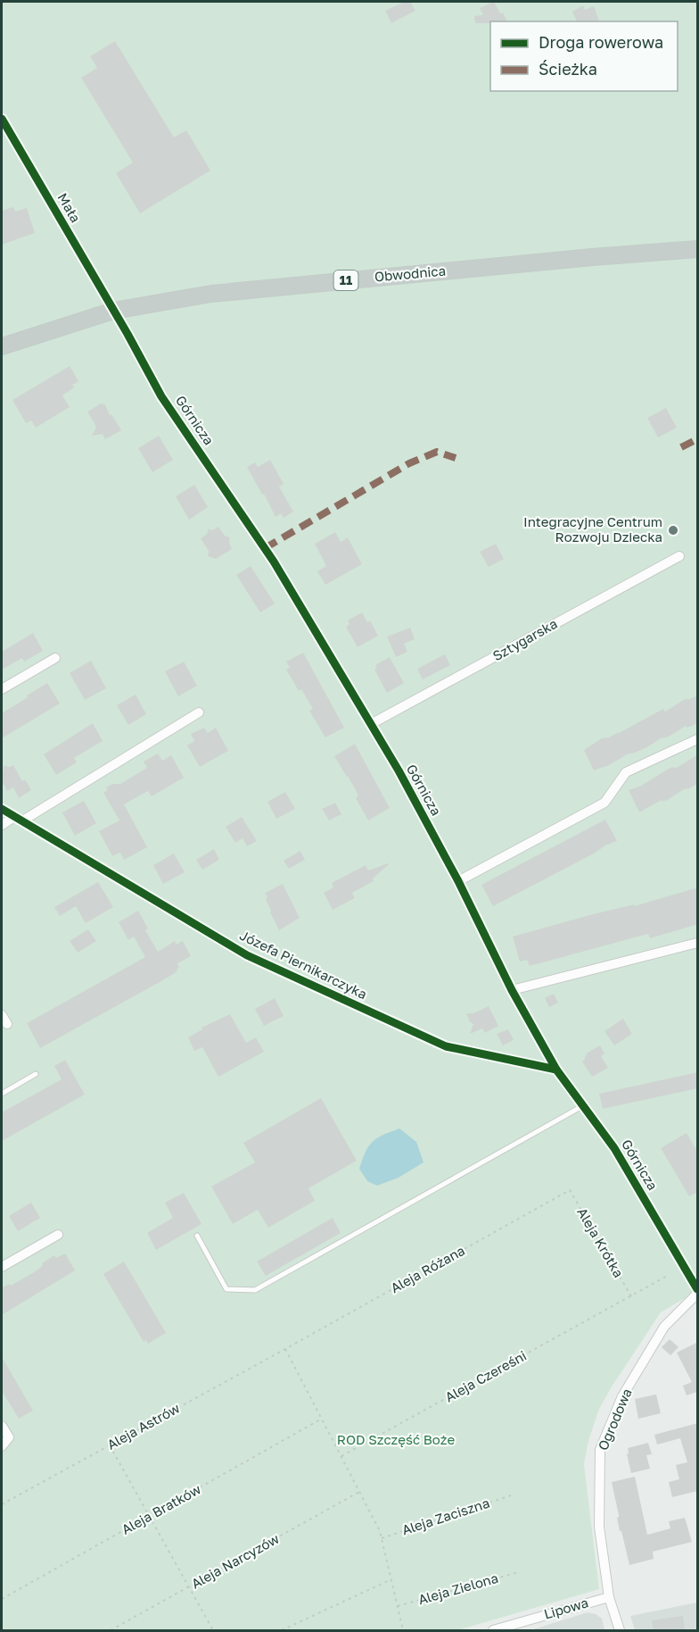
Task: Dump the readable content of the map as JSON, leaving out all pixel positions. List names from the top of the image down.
{
  "streets": {
    "highway": ["Obwodnica", "11"],
    "street": [
      "Mała",
      "Górnicza",
      "Sztygarska",
      "Józefa Piernikarczyka",
      "Ogrodowa",
      "Lipowa"
    ],
    "path": [
      "Aleja Krótka",
      "Aleja Różana",
      "Aleja Czereśni",
      "Aleja Astrów",
      "Aleja Bratków",
      "Aleja Zaciszna",
      "Aleja Narcyzów",
      "Aleja Zielona"
    ]
  },
  "crossings": [
    ["Mała", "Obwodnica"],
    ["Mała", "Górnicza"],
    ["Obwodnica", "Górnicza"],
    ["Górnicza", "Sztygarska"],
    ["Górnicza", "Józefa Piernikarczyka"],
    ["Aleja Krótka", "Aleja Różana"],
    ["Aleja Krótka", "Aleja Czereśni"],
    ["Aleja Różana", "Aleja Astrów"],
    ["Ogrodowa", "Lipowa"]
  ],
  "parks": ["ROD Szczęść Boże"],
  "places": ["Integracyjne Centrum Rozwoju Dziecka"],
  "legend": ["Droga rowerowa", "Ścieżka"]
}
